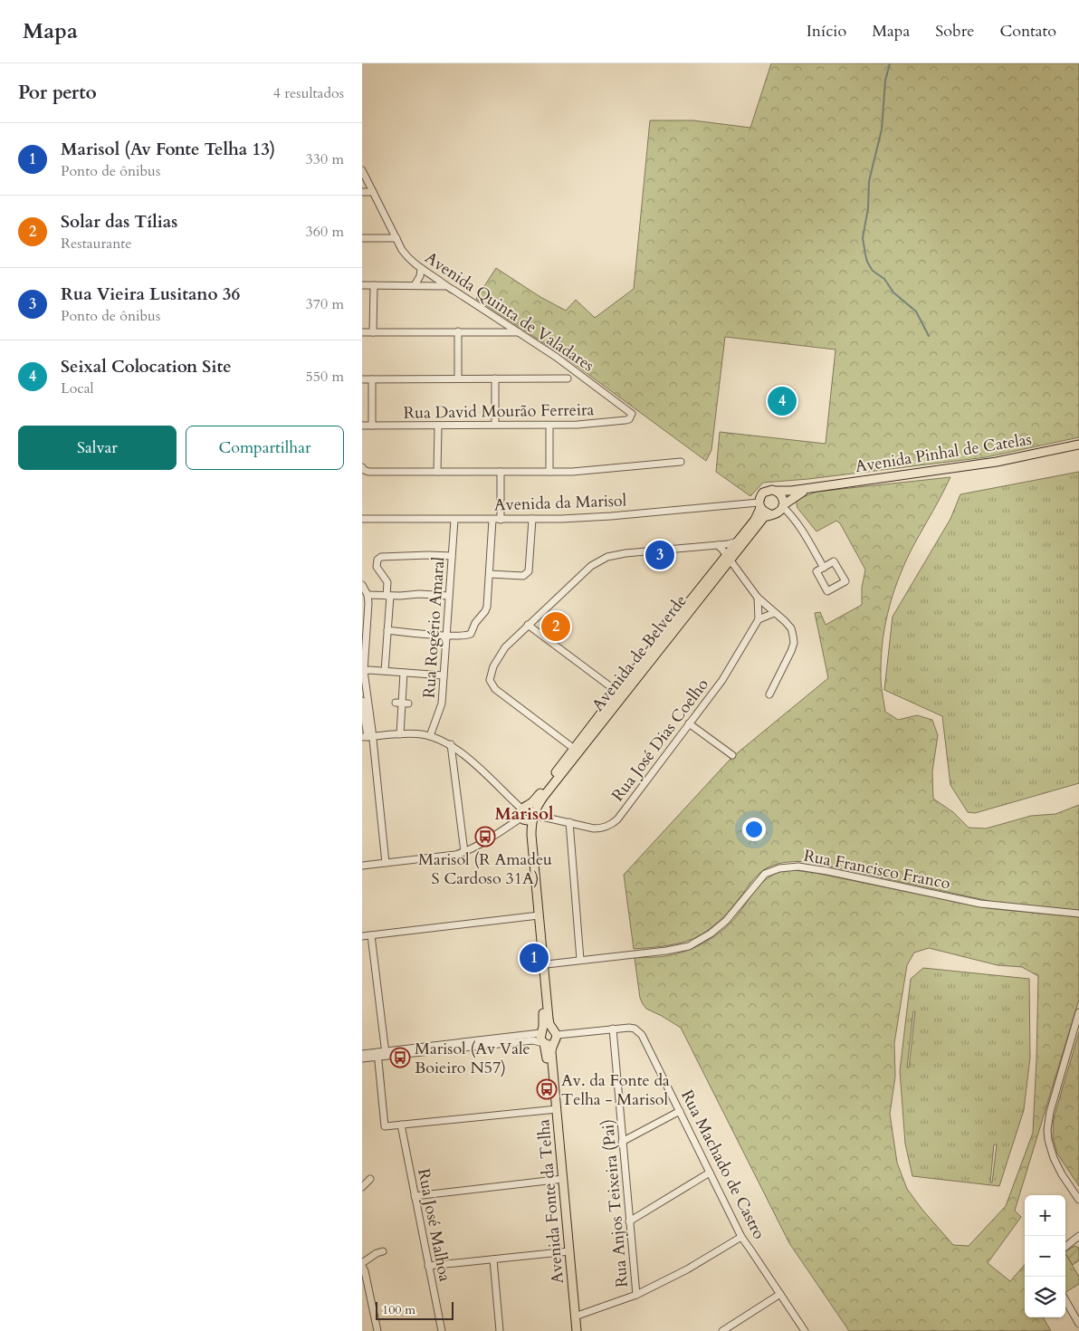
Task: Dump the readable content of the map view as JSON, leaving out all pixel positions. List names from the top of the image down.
{
  "streets": {
    "main road": ["Avenida Pinhal de Catelas", "Avenida de Belverde", "Avenida Fonte da Telha"],
    "street": [
      "Avenida Quinta de Valadares",
      "Rua David Mourão Ferreira",
      "Avenida da Marisol",
      "Rua Rogério Amaral",
      "Rua José Dias Coelho",
      "Rua Francisco Franco",
      "Rua Machado de Castro",
      "Rua Anjos Teixeira (Pai)",
      "Rua José Malhoa"
    ]
  },
  "crossings": [
    ["Avenida Quinta de Valadares", "Rua David Mourão Ferreira"],
    ["Avenida Pinhal de Catelas", "Avenida da Marisol"],
    ["Avenida Pinhal de Catelas", "Avenida de Belverde"],
    ["Avenida da Marisol", "Rua Rogério Amaral"],
    ["Avenida da Marisol", "Avenida de Belverde"],
    ["Avenida de Belverde", "Rua José Dias Coelho"],
    ["Avenida de Belverde", "Avenida Fonte da Telha"],
    ["Rua José Dias Coelho", "Avenida Fonte da Telha"],
    ["Rua Francisco Franco", "Avenida Fonte da Telha"],
    ["Rua Machado de Castro", "Avenida Fonte da Telha"],
    ["Rua Machado de Castro", "Rua Anjos Teixeira (Pai)"]
  ],
  "districts": ["Marisol"],
  "places": {
    "bus stop": ["Marisol (R Amadeu S Cardoso 31A)", "Marisol (Av Vale Boieiro N57)", "Av. da Fonte da Telha - Marisol"]
  },
  "scale_bar": "100 m",
  "page": {
    "header": "Mapa",
    "nav": [
      "Início",
      "Mapa",
      "Sobre",
      "Contato"
    ],
    "heading": ["Por perto", "4 resultados"],
    "list": [
      {
        "mark": "1",
        "name": "Marisol (Av Fonte Telha 13)",
        "note": "Ponto de ônibus",
        "value": "330 m"
      },
      {
        "mark": "2",
        "name": "Solar das Tílias",
        "note": "Restaurante",
        "value": "360 m"
      },
      {
        "mark": "3",
        "name": "Rua Vieira Lusitano 36",
        "note": "Ponto de ônibus",
        "value": "370 m"
      },
      {
        "mark": "4",
        "name": "Seixal Colocation Site",
        "note": "Local",
        "value": "550 m"
      }
    ],
    "pins": [
      "4",
      "3",
      "2",
      "1"
    ],
    "buttons": ["Salvar", "Compartilhar"],
    "map_buttons": ["+", "−"],
    "scale": "100 m"
  }
}
